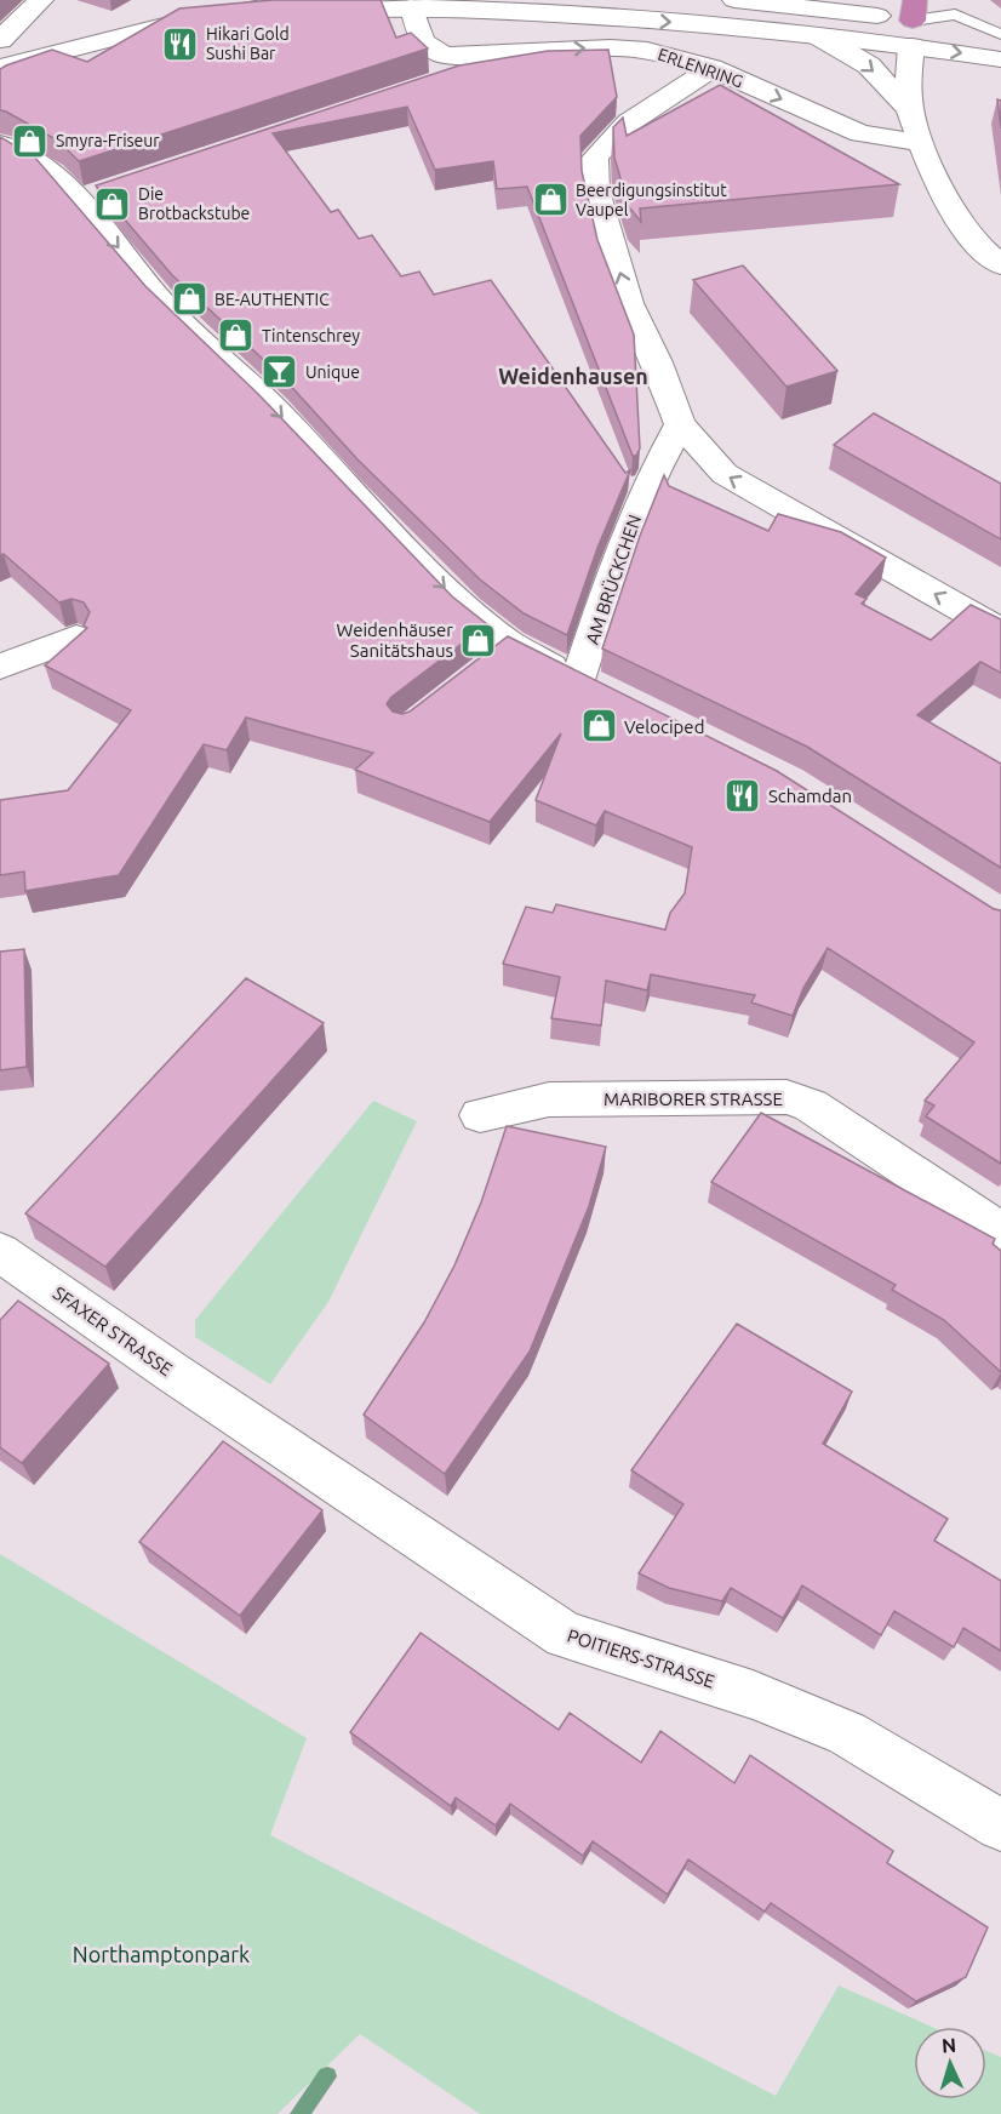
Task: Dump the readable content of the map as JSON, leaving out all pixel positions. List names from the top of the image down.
{
  "streets": {
    "street": [
      "ERLENRING",
      "AM BRÜCKCHEN",
      "MARIBORER STRASSE",
      "SFAXER STRASSE",
      "POITIERS-STRASSE"
    ]
  },
  "crossings": [
    ["SFAXER STRASSE", "POITIERS-STRASSE"]
  ],
  "districts": ["Weidenhausen"],
  "parks": ["Northamptonpark"],
  "places": {
    "restaurant": ["Hikari Gold Sushi Bar", "Schamdan"],
    "shop": [
      "Smyra-Friseur",
      "Beerdigungsinstitut Vaupel",
      "Die Brotbackstube",
      "BE-AUTHENTIC",
      "Tintenschrey",
      "Weidenhäuser Sanitätshaus",
      "Velociped"
    ],
    "bar": ["Unique"]
  },
  "north": "top"
}
